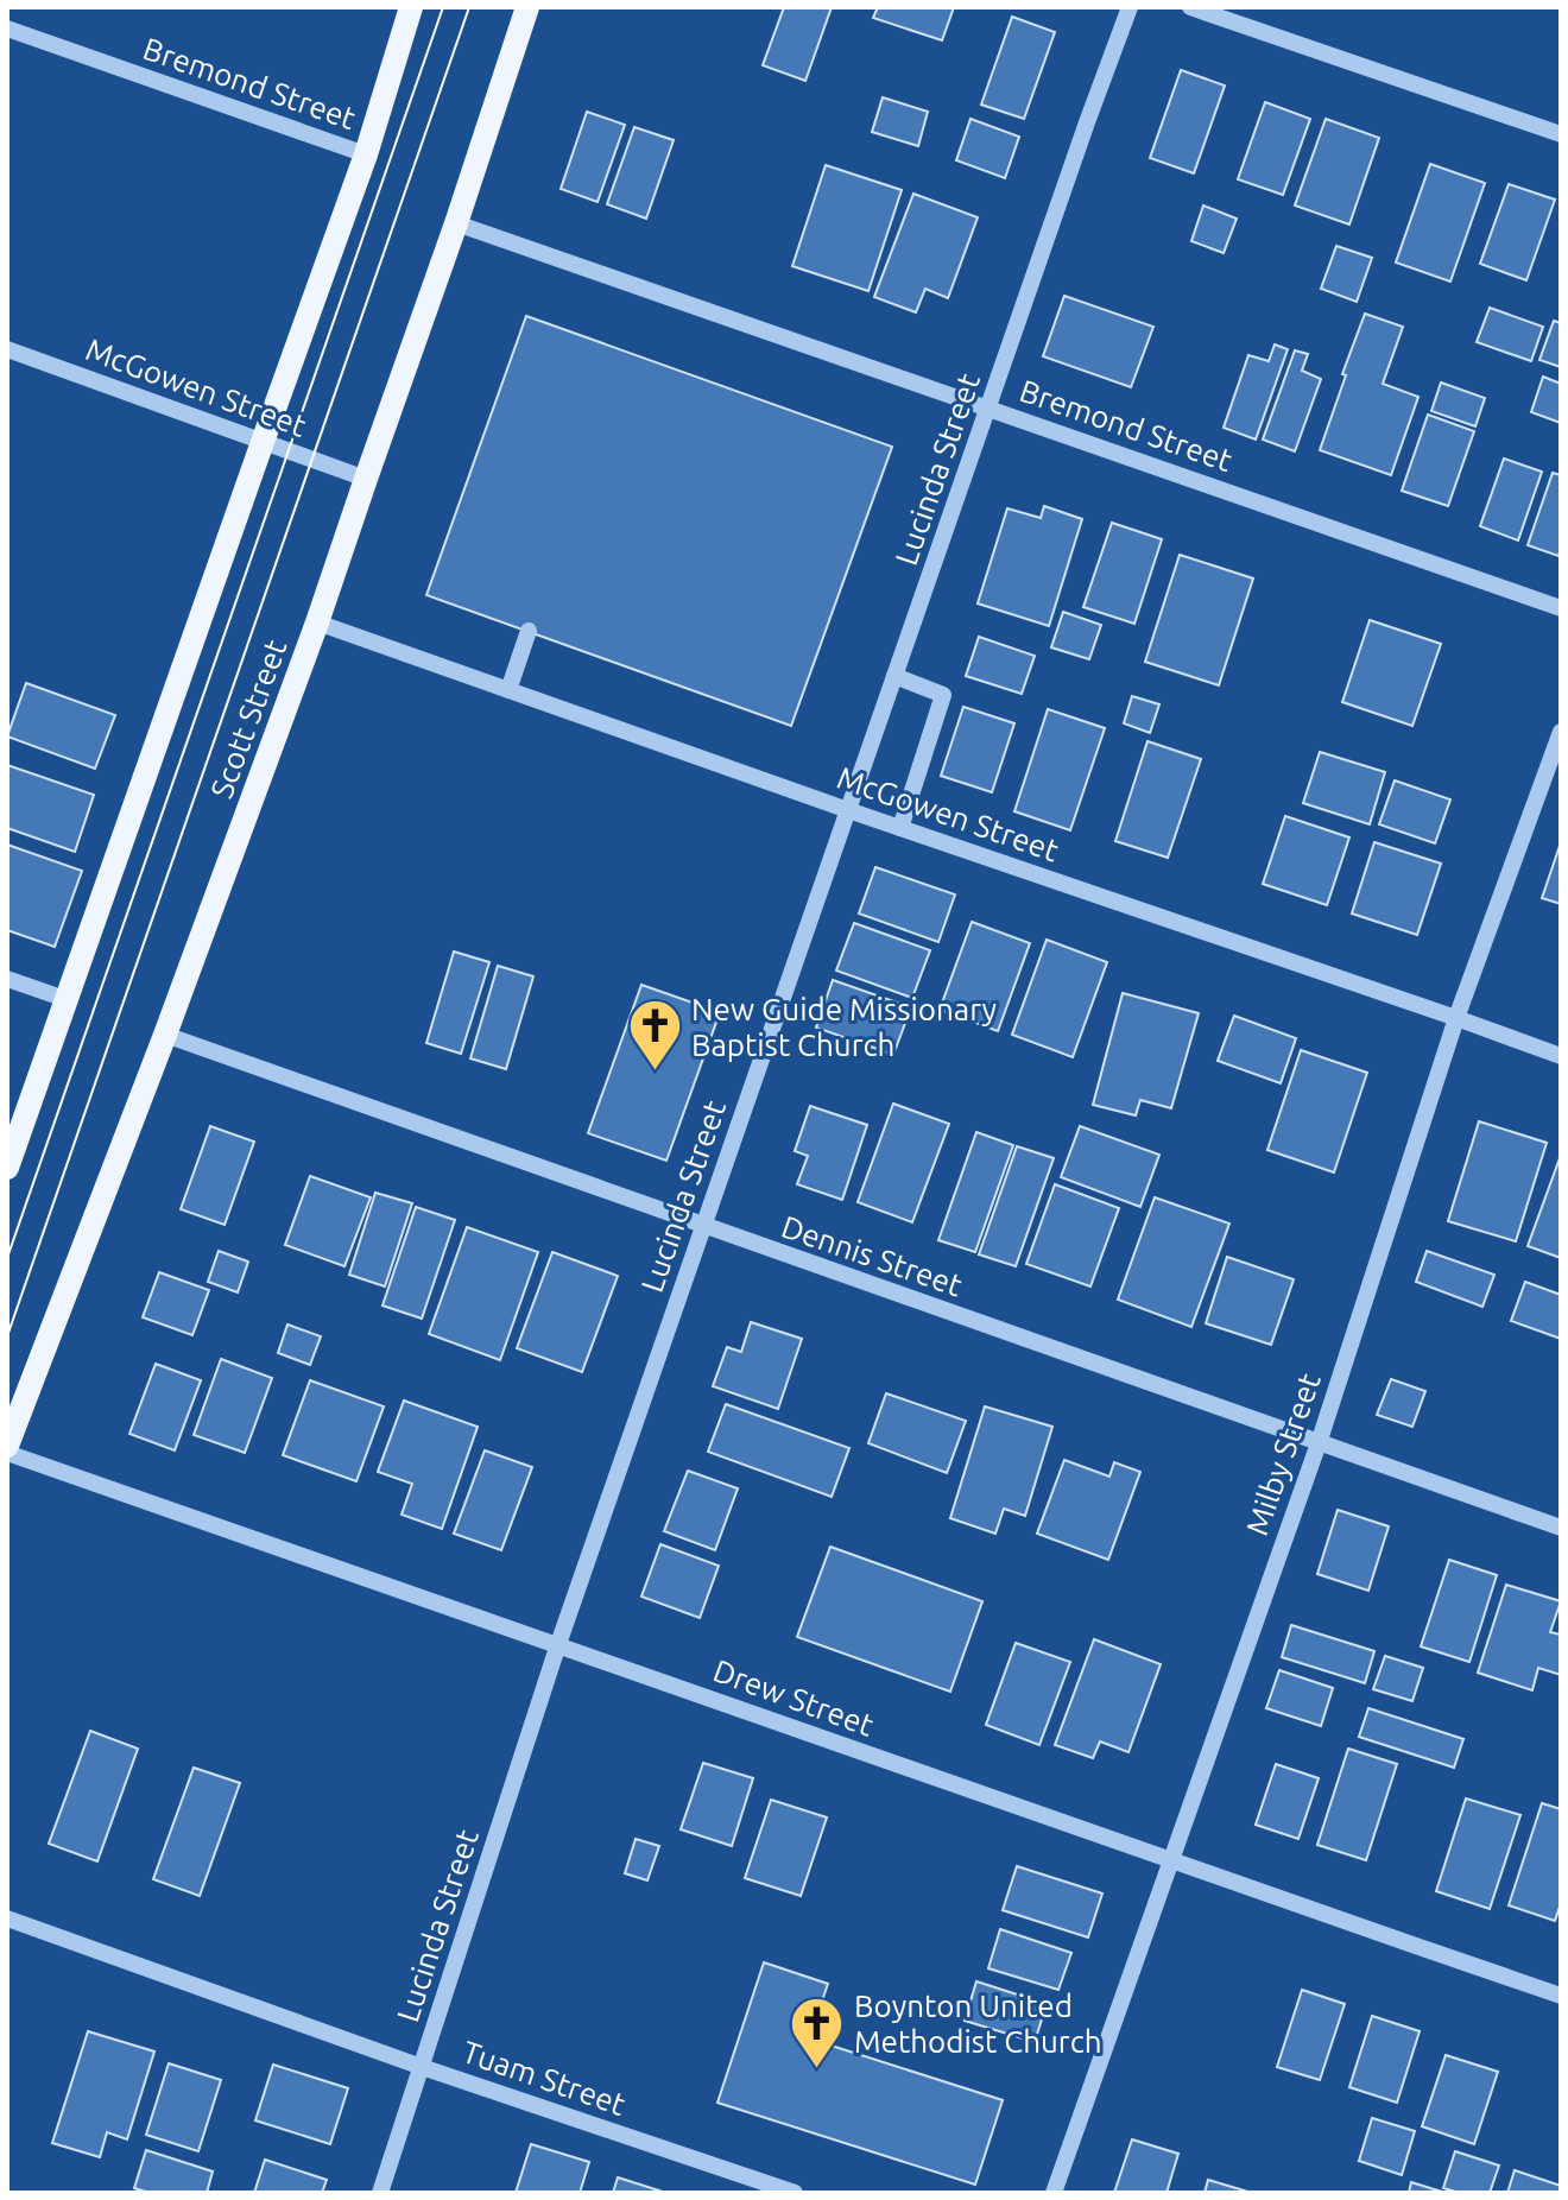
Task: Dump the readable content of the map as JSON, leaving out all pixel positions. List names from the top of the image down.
{
  "streets": {
    "main road": ["Scott Street"],
    "street": [
      "Bremond Street",
      "McGowen Street",
      "Lucinda Street",
      "Dennis Street",
      "Milby Street",
      "Drew Street",
      "Tuam Street"
    ]
  },
  "crossings": [
    ["Bremond Street", "Lucinda Street"],
    ["Bremond Street", "Scott Street"],
    ["McGowen Street", "Lucinda Street"],
    ["McGowen Street", "Scott Street"],
    ["McGowen Street", "Milby Street"],
    ["Lucinda Street", "Dennis Street"],
    ["Lucinda Street", "Drew Street"],
    ["Lucinda Street", "Tuam Street"],
    ["Scott Street", "Dennis Street"],
    ["Dennis Street", "Milby Street"],
    ["Milby Street", "Drew Street"]
  ],
  "places": {
    "church": ["New Guide Missionary Baptist Church", "Boynton United Methodist Church"]
  }
}
